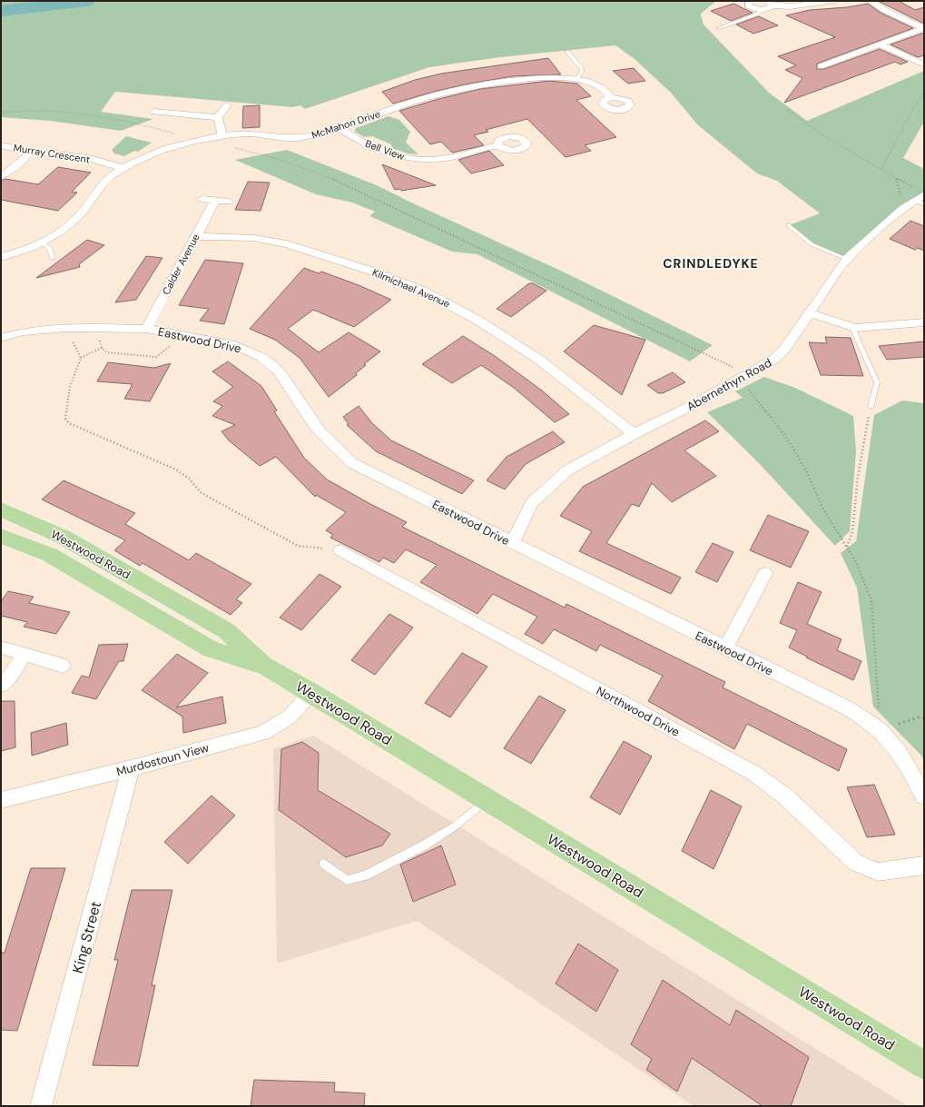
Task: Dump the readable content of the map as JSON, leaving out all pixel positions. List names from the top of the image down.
{
  "streets": {
    "main road": ["Westwood Road"],
    "street": [
      "McMahon Drive",
      "Bell View",
      "Murray Crescent",
      "Calder Avenue",
      "Kilmichael Avenue",
      "Eastwood Drive",
      "Abernethyn Road",
      "Northwood Drive",
      "Murdostoun View",
      "King Street"
    ]
  },
  "crossings": [
    ["McMahon Drive", "Bell View"],
    ["McMahon Drive", "Murray Crescent"],
    ["Calder Avenue", "Kilmichael Avenue"],
    ["Calder Avenue", "Eastwood Drive"],
    ["Kilmichael Avenue", "Abernethyn Road"],
    ["Eastwood Drive", "Abernethyn Road"],
    ["Westwood Road", "Murdostoun View"],
    ["Murdostoun View", "King Street"]
  ],
  "districts": ["CRINDLEDYKE"]
}
